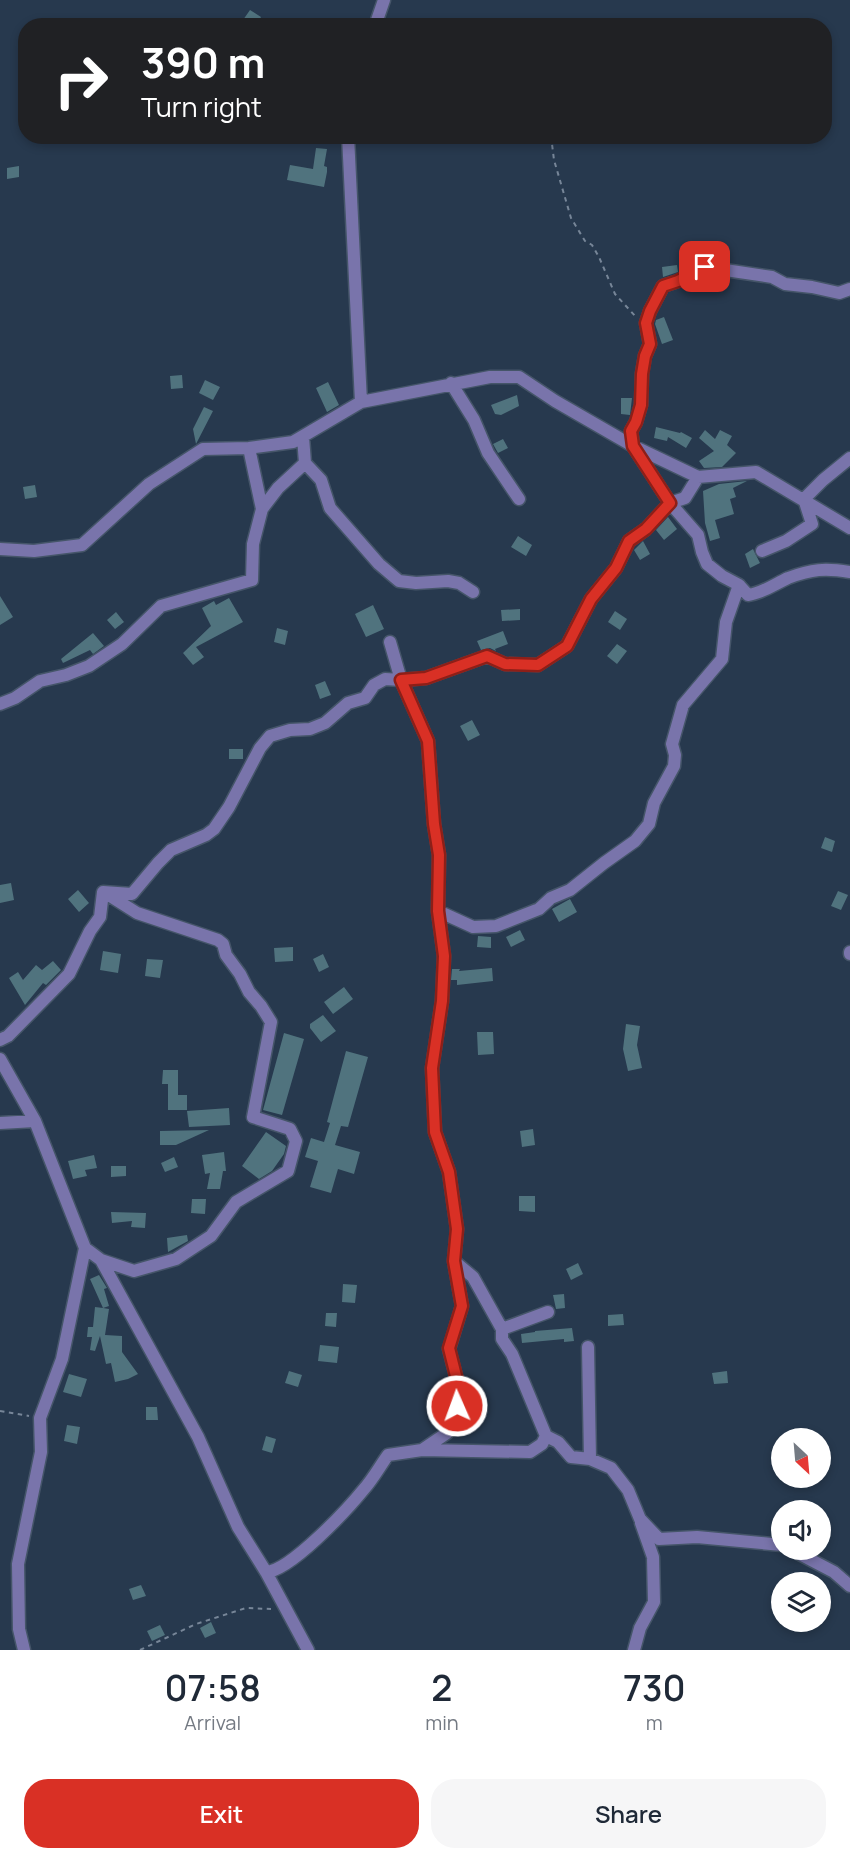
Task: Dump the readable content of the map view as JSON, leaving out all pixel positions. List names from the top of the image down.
{
  "north": "bottom right",
  "page": {
    "turn": ["390 m", "Turn right"],
    "eta": [
      "07:58",
      "Arrival",
      "2",
      "min",
      "730",
      "m"
    ],
    "buttons": ["Exit", "Share"]
  }
}
